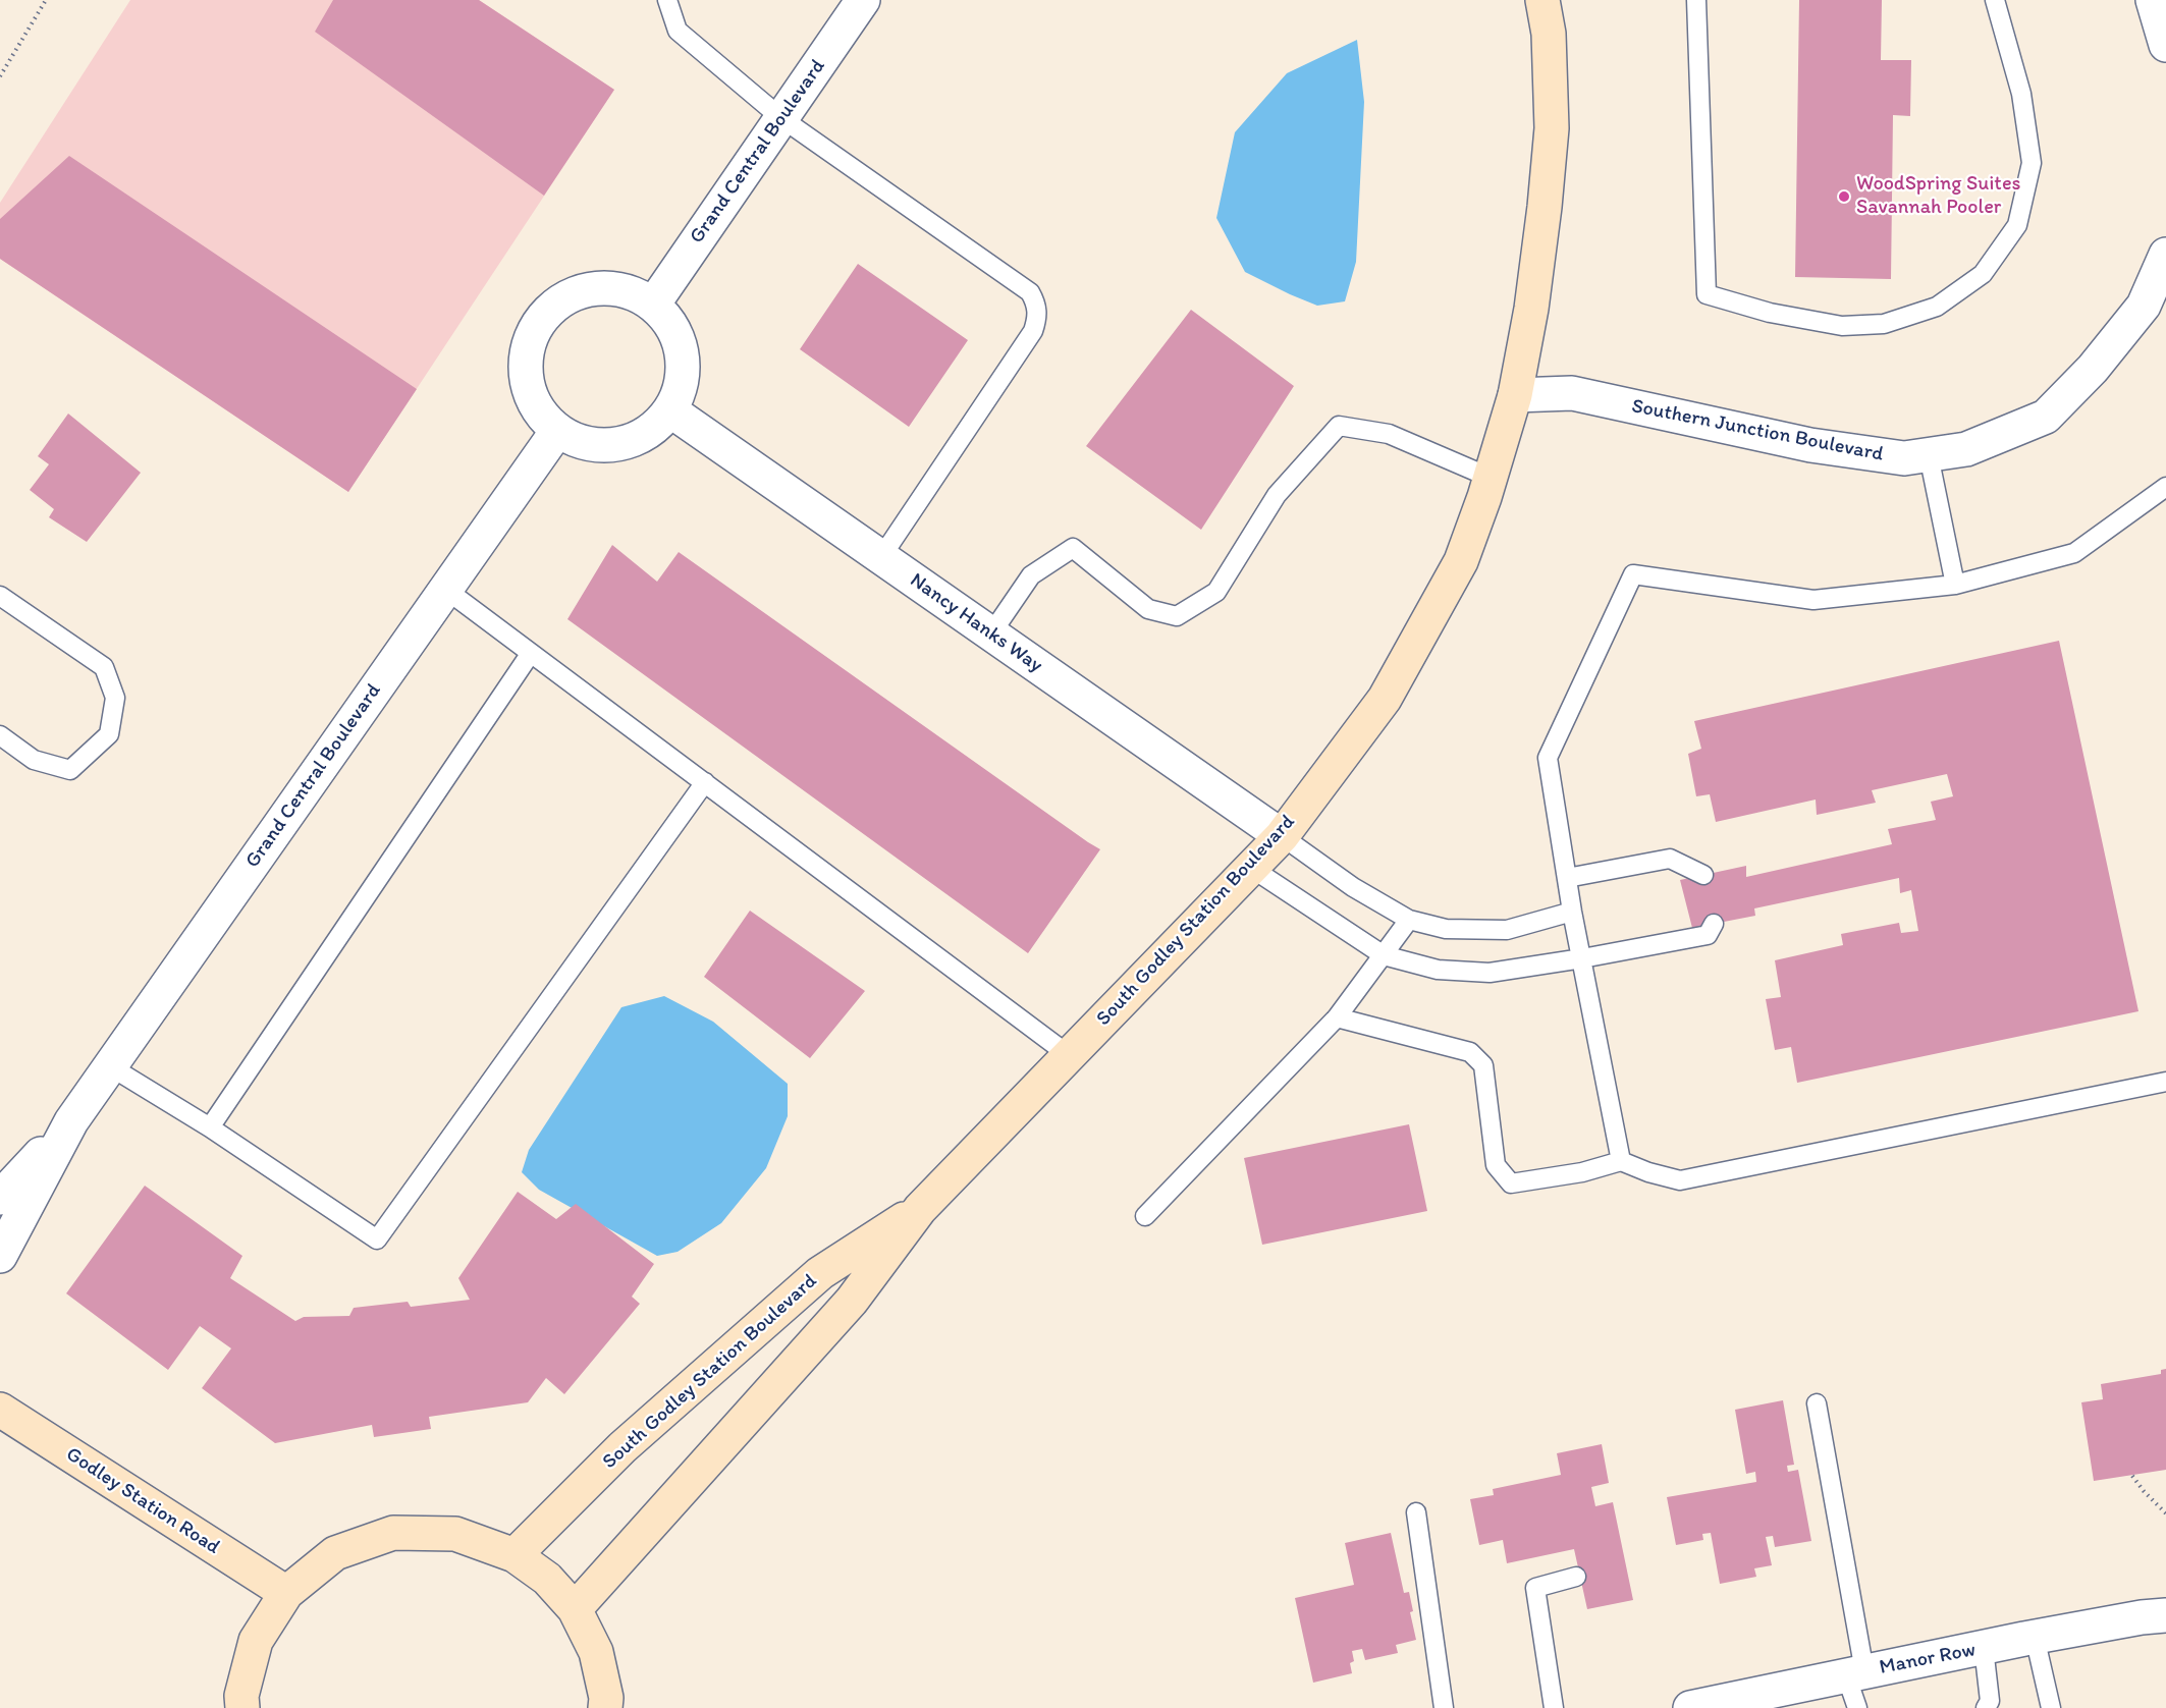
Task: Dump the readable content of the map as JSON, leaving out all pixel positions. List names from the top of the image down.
{
  "streets": {
    "street": [
      "Grand Central Boulevard",
      "Southern Junction Boulevard",
      "Nancy Hanks Way",
      "South Godley Station Boulevard",
      "Godley Station Road",
      "Manor Row"
    ]
  },
  "crossings": [
    ["Grand Central Boulevard", "Nancy Hanks Way"],
    ["Southern Junction Boulevard", "South Godley Station Boulevard"],
    ["Nancy Hanks Way", "South Godley Station Boulevard"]
  ],
  "places": ["WoodSpring Suites Savannah Pooler"]
}
